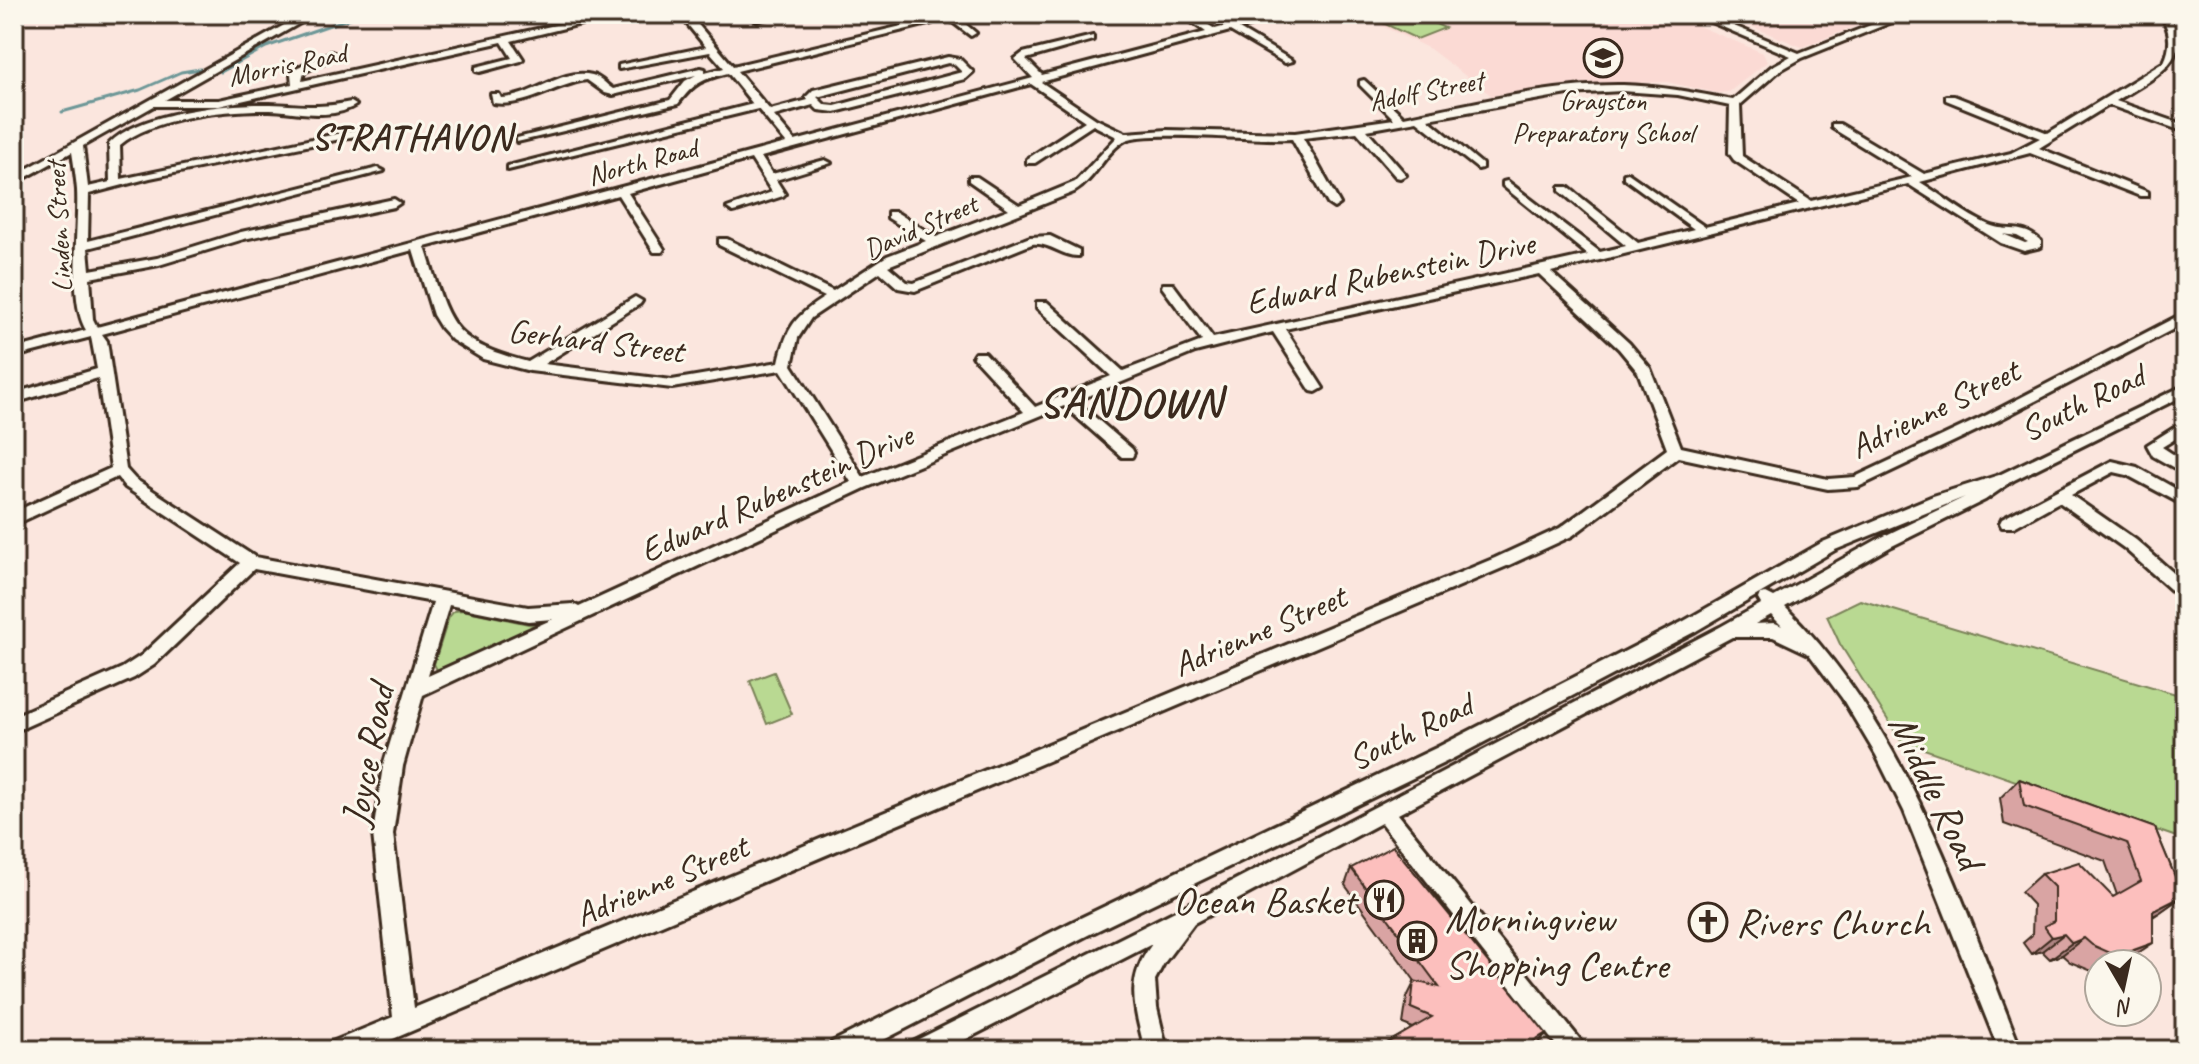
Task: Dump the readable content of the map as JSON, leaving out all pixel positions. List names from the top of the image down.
{
  "streets": {
    "street": [
      "Morris Road",
      "Adolf Street",
      "North Road",
      "David Street",
      "Linden Street",
      "Edward Rubenstein Drive",
      "Gerhard Street",
      "South Road",
      "Adrienne Street",
      "Joyce Road",
      "Middle Road"
    ]
  },
  "crossings": [
    ["Morris Road", "Linden Street"],
    ["Adolf Street", "David Street"],
    ["North Road", "Linden Street"],
    ["North Road", "Gerhard Street"],
    ["David Street", "Gerhard Street"],
    ["Edward Rubenstein Drive", "Joyce Road"],
    ["South Road", "Middle Road"],
    ["Adrienne Street", "Joyce Road"]
  ],
  "districts": ["STRATHAVON", "SANDOWN"],
  "places": {
    "school or university": ["Grayston Preparatory School"],
    "restaurant": ["Ocean Basket"],
    "church": ["Rivers Church"],
    "building": ["Morningview Shopping Centre"]
  },
  "north": "bottom"
}
